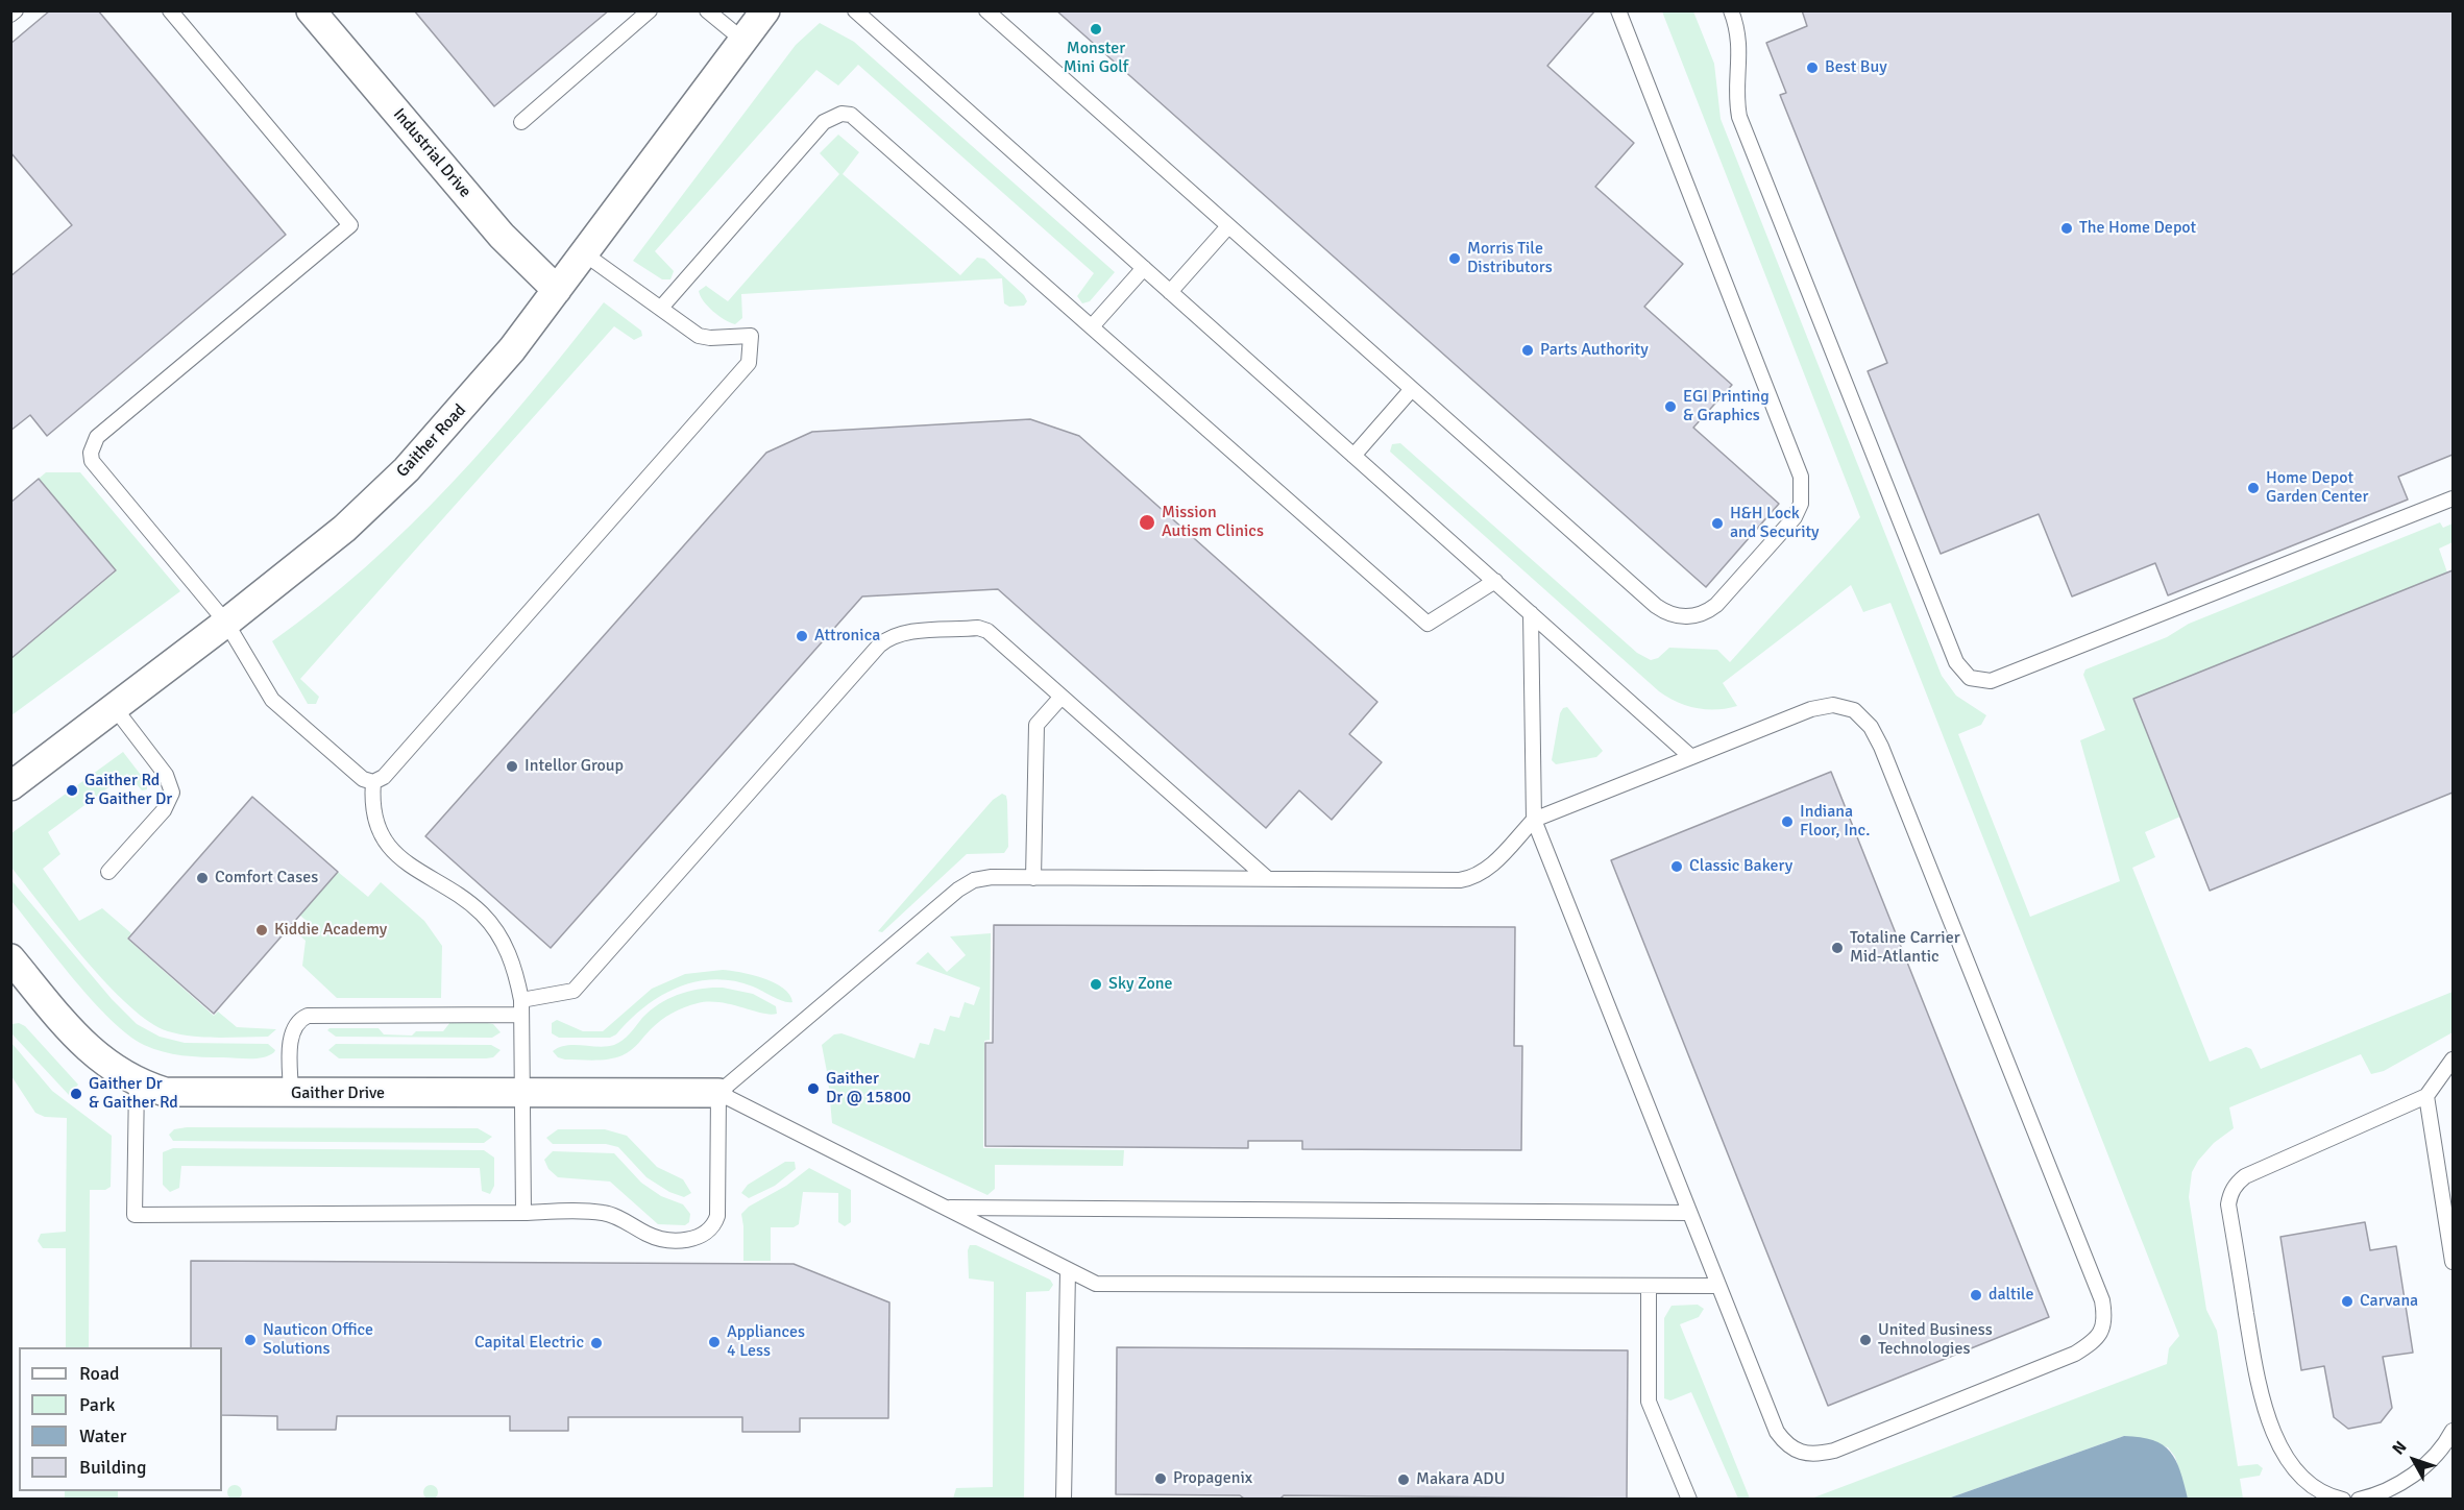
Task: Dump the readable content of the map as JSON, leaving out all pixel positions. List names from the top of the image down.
{
  "streets": {
    "street": ["Industrial Drive", "Gaither Road", "Gaither Drive"]
  },
  "crossings": [
    ["Industrial Drive", "Gaither Road"]
  ],
  "places": [
    "Monster Mini Golf",
    "Best Buy",
    "The Home Depot",
    "Morris Tile Distributors",
    "Parts Authority",
    "EGI Printing & Graphics",
    "Home Depot Garden Center",
    "Mission Autism Clinics",
    "H&H Lock and Security",
    "Attronica",
    "Intellor Group",
    "Gaither Rd & Gaither Dr",
    "Indiana Floor, Inc.",
    "Classic Bakery",
    "Comfort Cases",
    "Kiddie Academy",
    "Totaline Carrier Mid-Atlantic",
    "Sky Zone",
    "Gaither Dr @ 15800",
    "Gaither Dr & Gaither Rd",
    "daltile",
    "Carvana",
    "Nauticon Office Solutions",
    "United Business Technologies",
    "Appliances 4 Less",
    "Capital Electric",
    "Propagenix",
    "Makara ADU"
  ],
  "legend": [
    "Road",
    "Park",
    "Water",
    "Building"
  ],
  "north": "top left"
}
